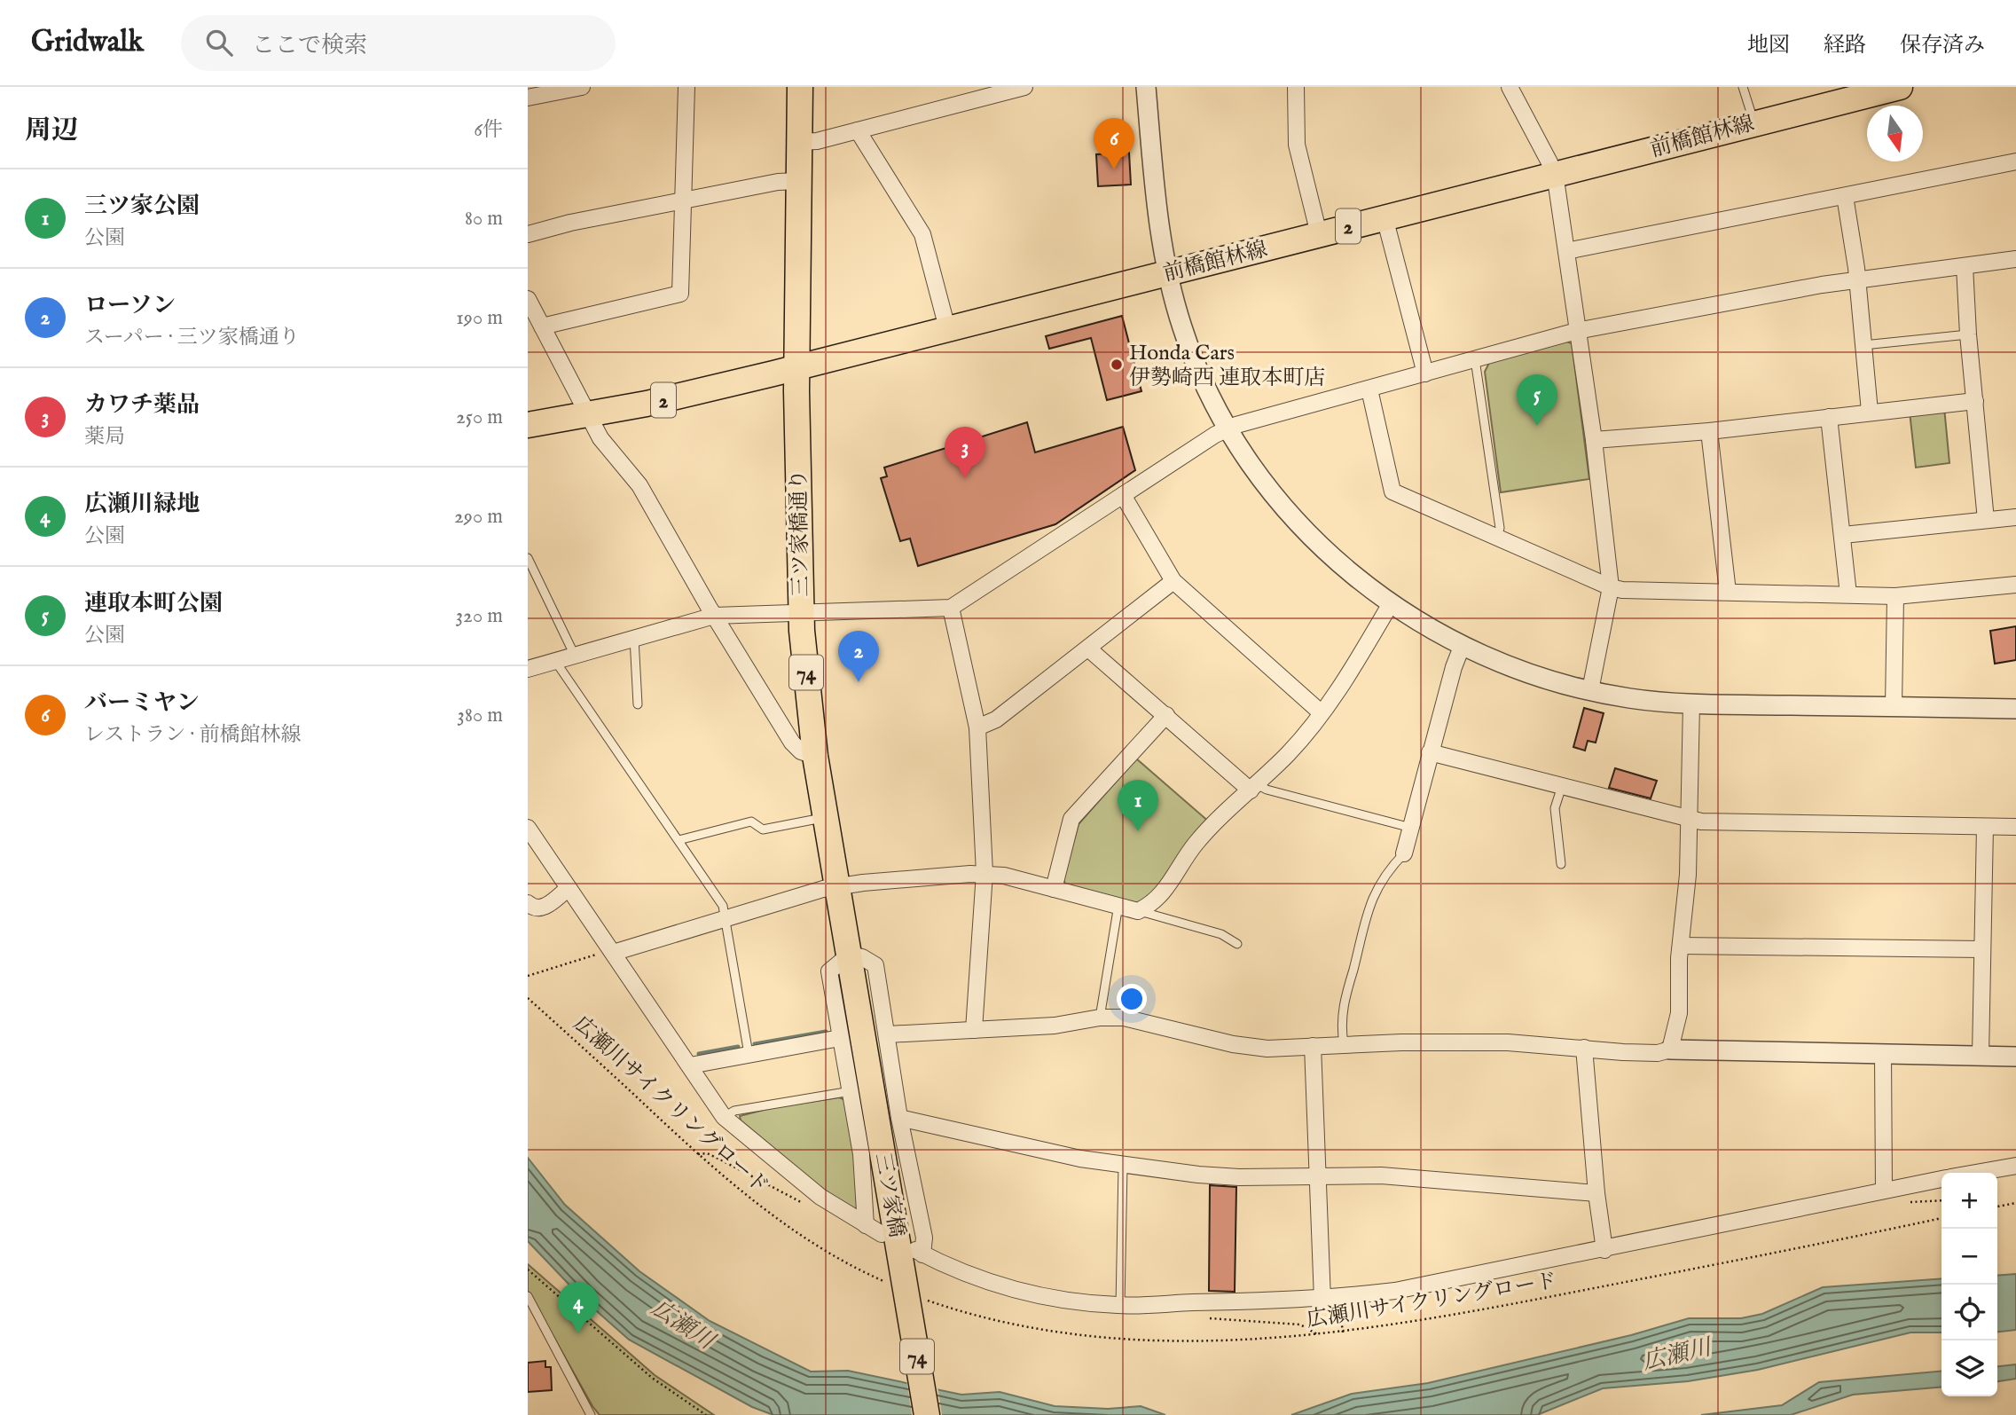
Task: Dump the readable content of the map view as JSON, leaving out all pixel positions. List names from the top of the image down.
{
  "streets": {
    "main road": [
      "前橋館林線",
      "2",
      "三ツ家橋通り",
      "74",
      "三ツ家橋"
    ],
    "path": ["広瀬川サイクリングロード"]
  },
  "crossings": [
    ["前橋館林線", "三ツ家橋通り"],
    ["三ツ家橋通り", "三ツ家橋"],
    ["広瀬川サイクリングロード", "三ツ家橋"]
  ],
  "water": ["広瀬川"],
  "places": ["Honda Cars 伊勢崎西 連取本町店"],
  "north": "bottom",
  "page": {
    "header": "Gridwalk",
    "search": "ここで検索",
    "nav": ["地図", "経路", "保存済み"],
    "heading": ["周辺", "6件"],
    "pins": [
      "6",
      "5",
      "3",
      "2",
      "1",
      "4"
    ],
    "list": [
      {
        "mark": "1",
        "name": "三ツ家公園",
        "note": "公園",
        "value": "80 m"
      },
      {
        "mark": "2",
        "name": "ローソン",
        "note": "スーパー · 三ツ家橋通り",
        "value": "190 m"
      },
      {
        "mark": "3",
        "name": "カワチ薬品",
        "note": "薬局",
        "value": "250 m"
      },
      {
        "mark": "4",
        "name": "広瀬川緑地",
        "note": "公園",
        "value": "290 m"
      },
      {
        "mark": "5",
        "name": "連取本町公園",
        "note": "公園",
        "value": "320 m"
      },
      {
        "mark": "6",
        "name": "バーミヤン",
        "note": "レストラン · 前橋館林線",
        "value": "380 m"
      }
    ],
    "map_buttons": ["+", "−"]
  }
}
